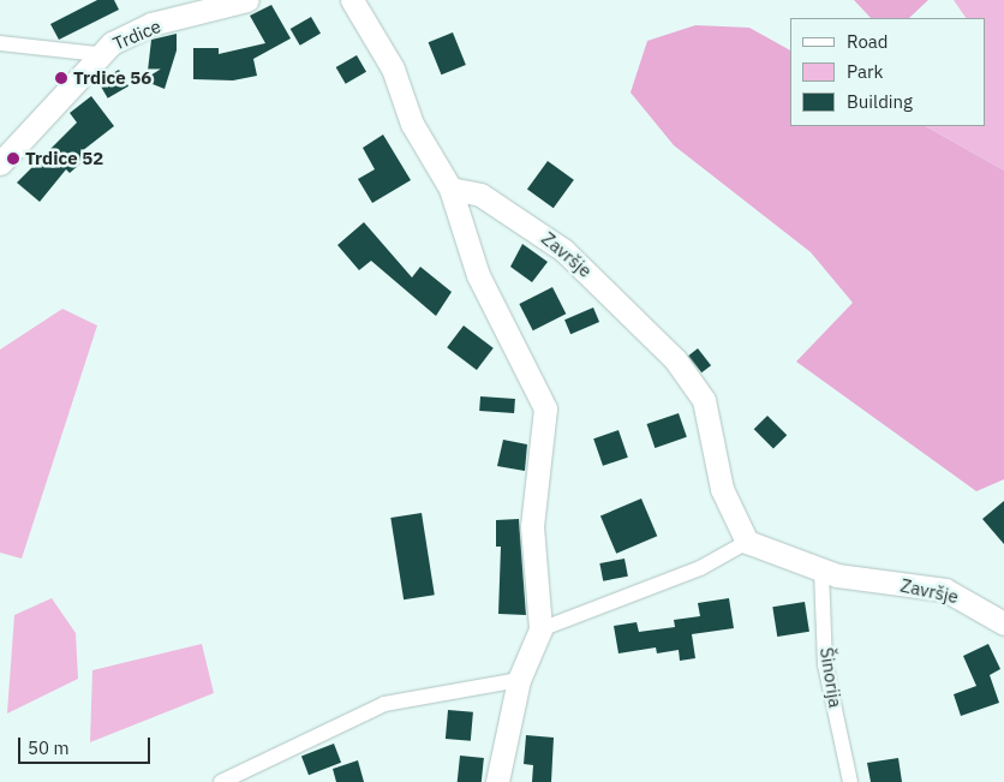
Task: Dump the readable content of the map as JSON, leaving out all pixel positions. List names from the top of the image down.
{
  "streets": {
    "street": ["Trdice", "Završje", "Šinorija"]
  },
  "crossings": [
    ["Završje", "Šinorija"]
  ],
  "places": ["Trdice 56", "Trdice 52"],
  "legend": ["Road", "Park", "Building"],
  "scale_bar": "50 m"
}
